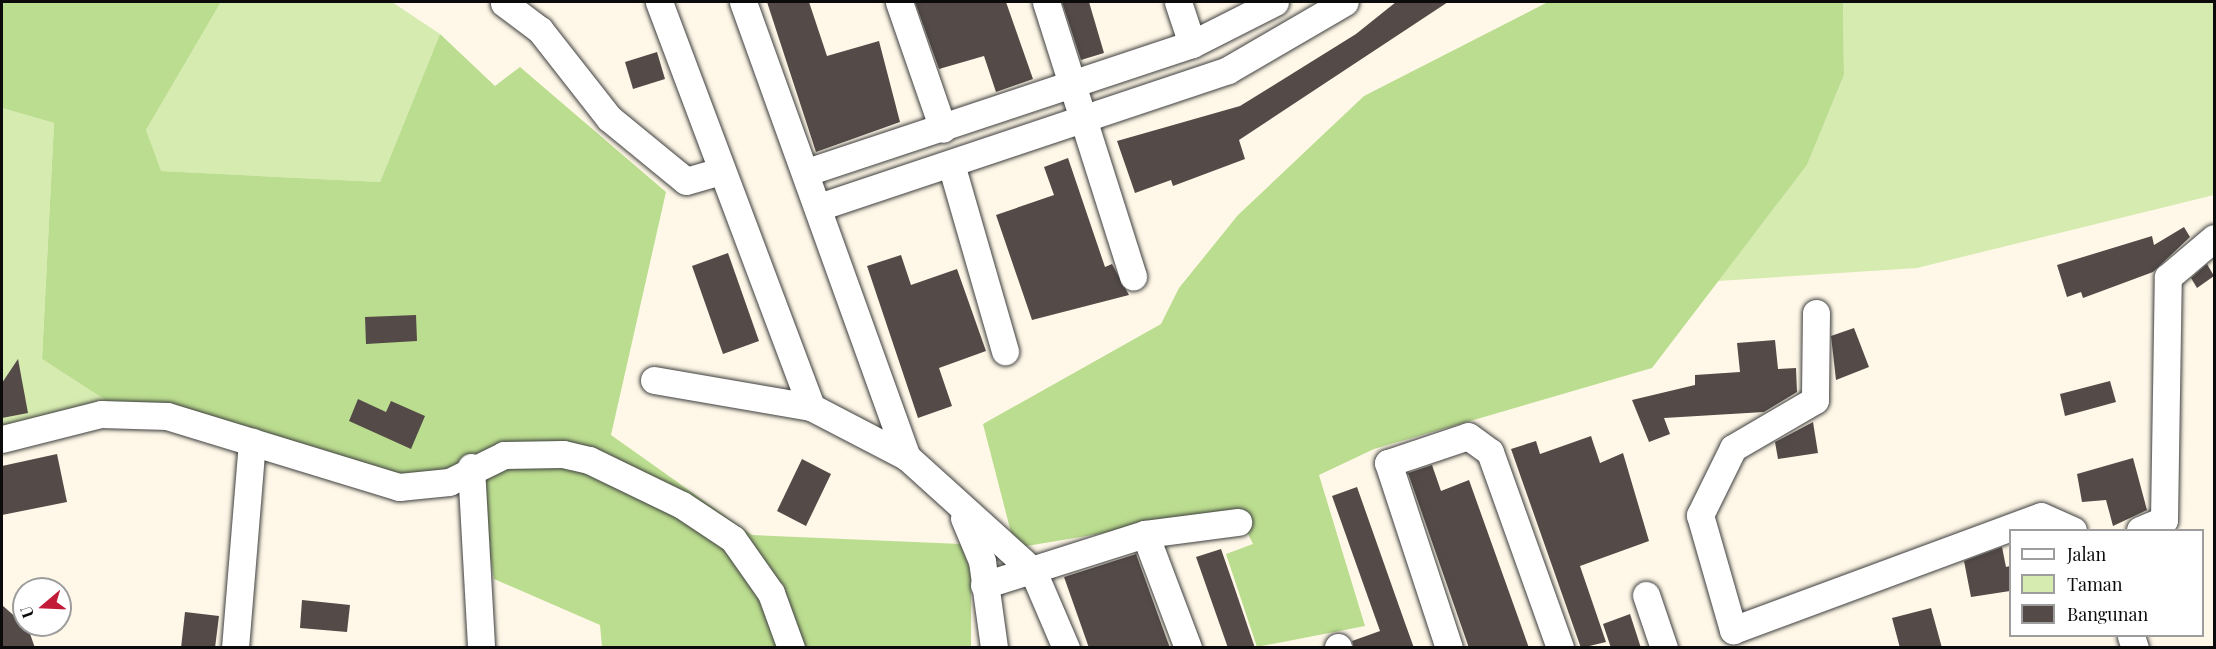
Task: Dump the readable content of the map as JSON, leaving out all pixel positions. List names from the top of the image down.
{
  "legend": ["Jalan", "Taman", "Bangunan"],
  "north": "left"
}
